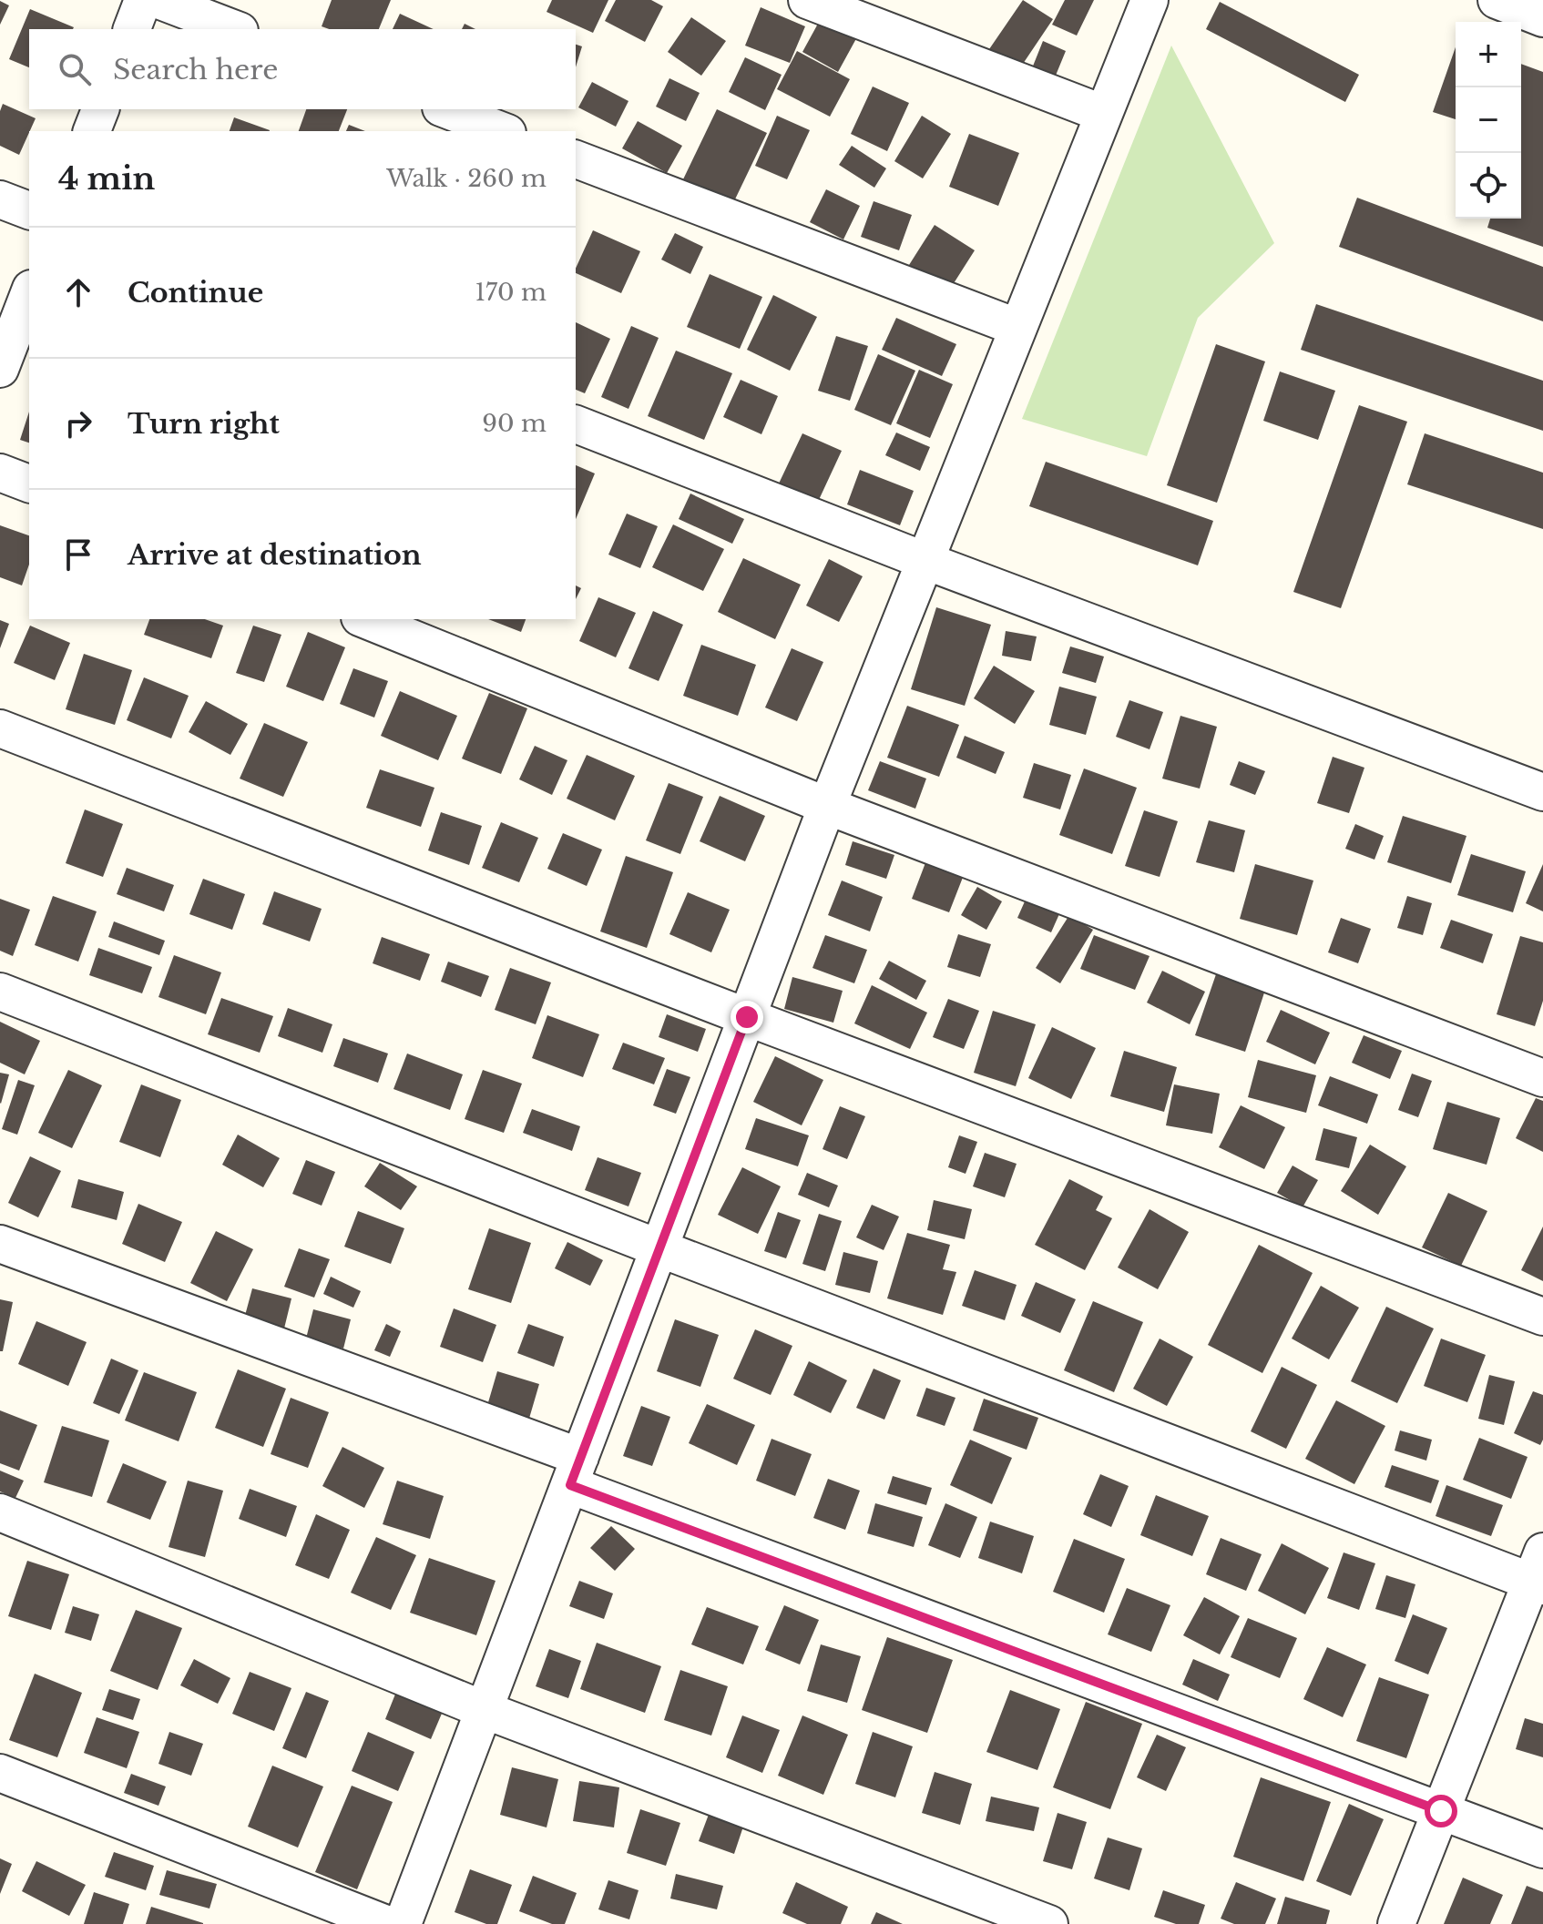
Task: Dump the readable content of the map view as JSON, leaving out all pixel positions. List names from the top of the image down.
{
  "page": {
    "map_buttons": ["+", "−"],
    "search": "Search here",
    "heading": ["4 min", "Walk · 260 m"],
    "list": [
      ["Continue", "170 m"],
      ["Turn right", "90 m"],
      "Arrive at destination"
    ]
  }
}
